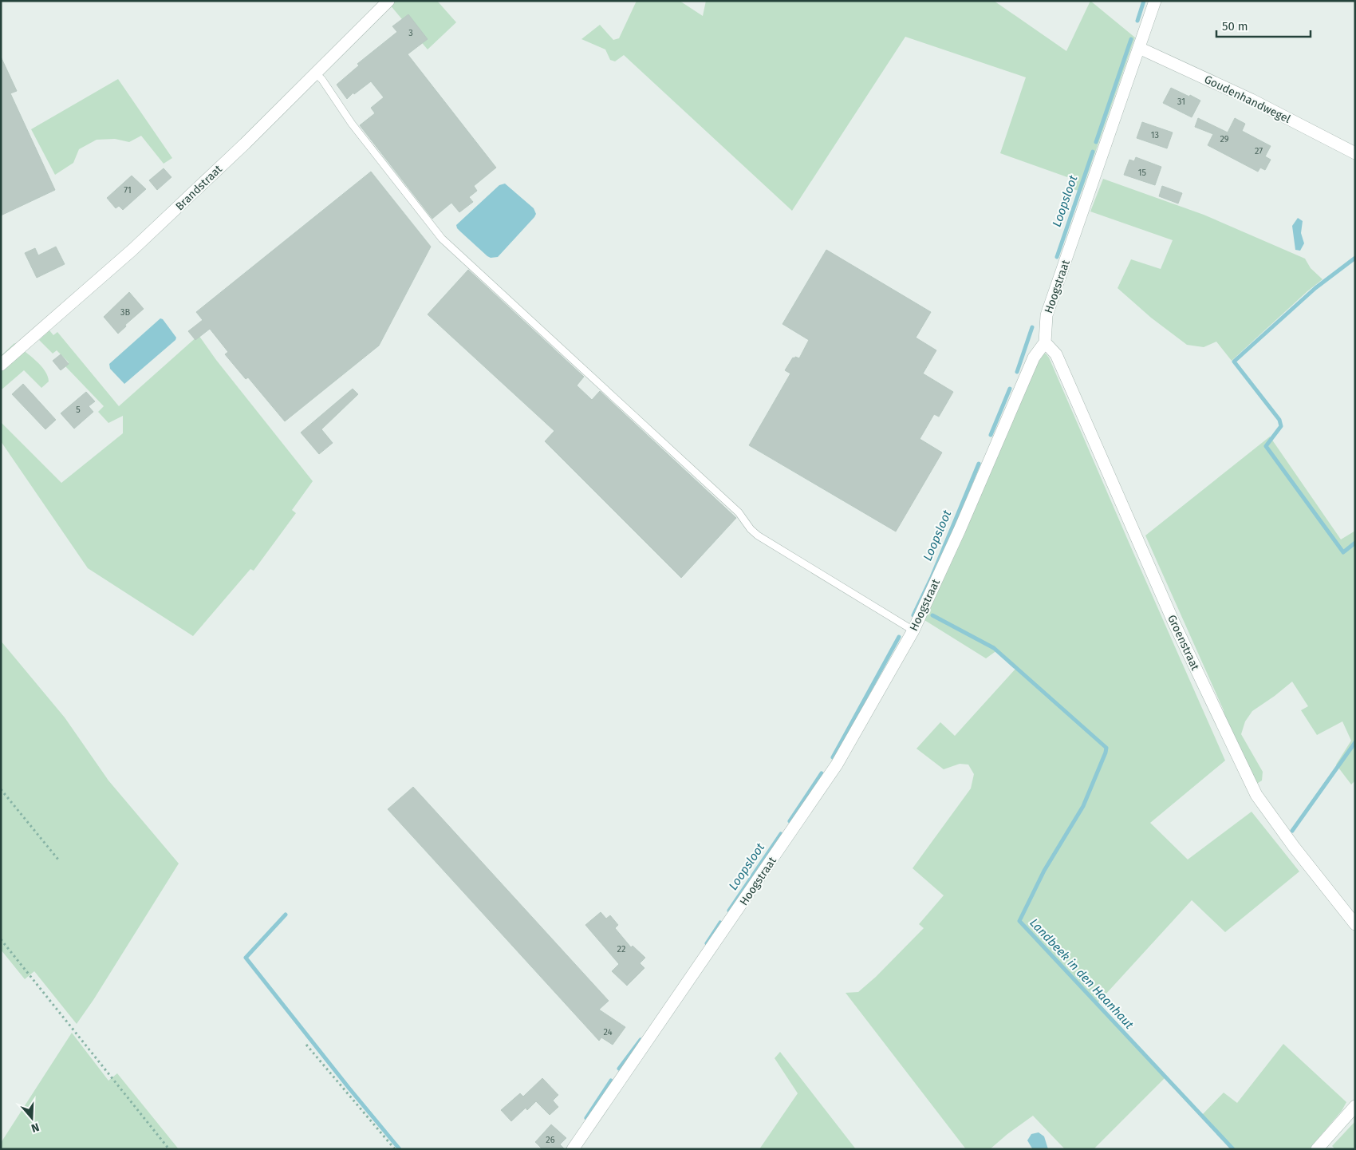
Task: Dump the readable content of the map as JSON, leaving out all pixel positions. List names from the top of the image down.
{
  "streets": {
    "street": [
      "Goudenhandwegel",
      "Brandstraat",
      "Hoogstraat",
      "Groenstraat"
    ]
  },
  "crossings": [
    ["Goudenhandwegel", "Hoogstraat"],
    ["Hoogstraat", "Groenstraat"]
  ],
  "water": ["Loopsloot", "Landbeek in den Haanhaut"],
  "house_numbers": [
    "3",
    "31",
    "13",
    "29",
    "27",
    "15",
    "71",
    "3B",
    "5",
    "22",
    "24",
    "26"
  ],
  "scale_bar": "50 m",
  "north": "bottom"
}
